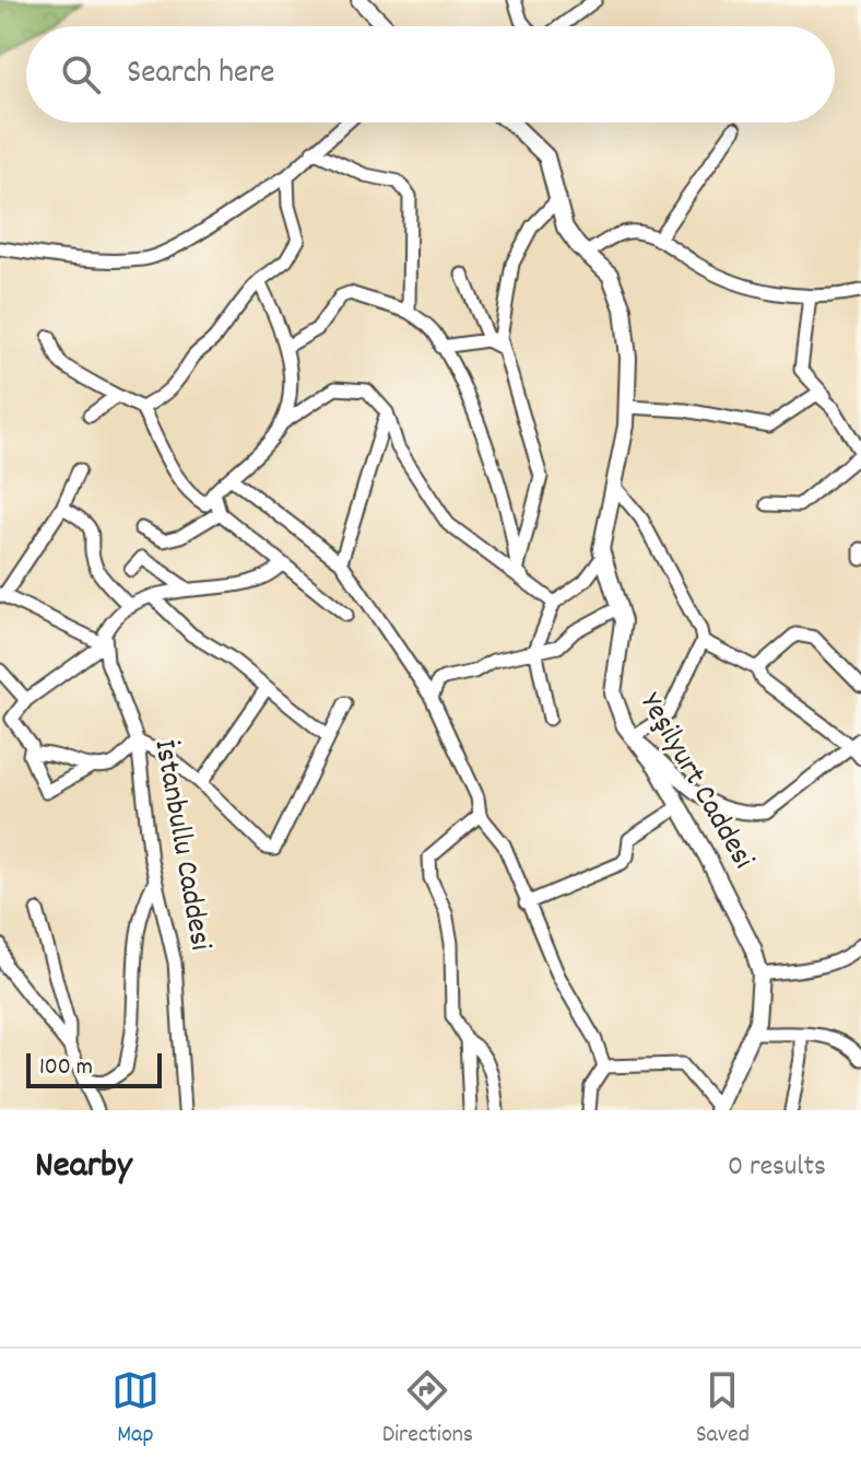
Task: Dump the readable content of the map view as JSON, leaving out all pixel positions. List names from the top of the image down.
{
  "streets": {
    "main road": ["Yeşilyurt Caddesi"],
    "street": ["İstanbullu Caddesi"]
  },
  "scale_bar": "100 m",
  "page": {
    "search": "Search here",
    "scale": "100 m",
    "heading": ["Nearby", "0 results"],
    "nav": ["Map", "Directions", "Saved"]
  }
}
